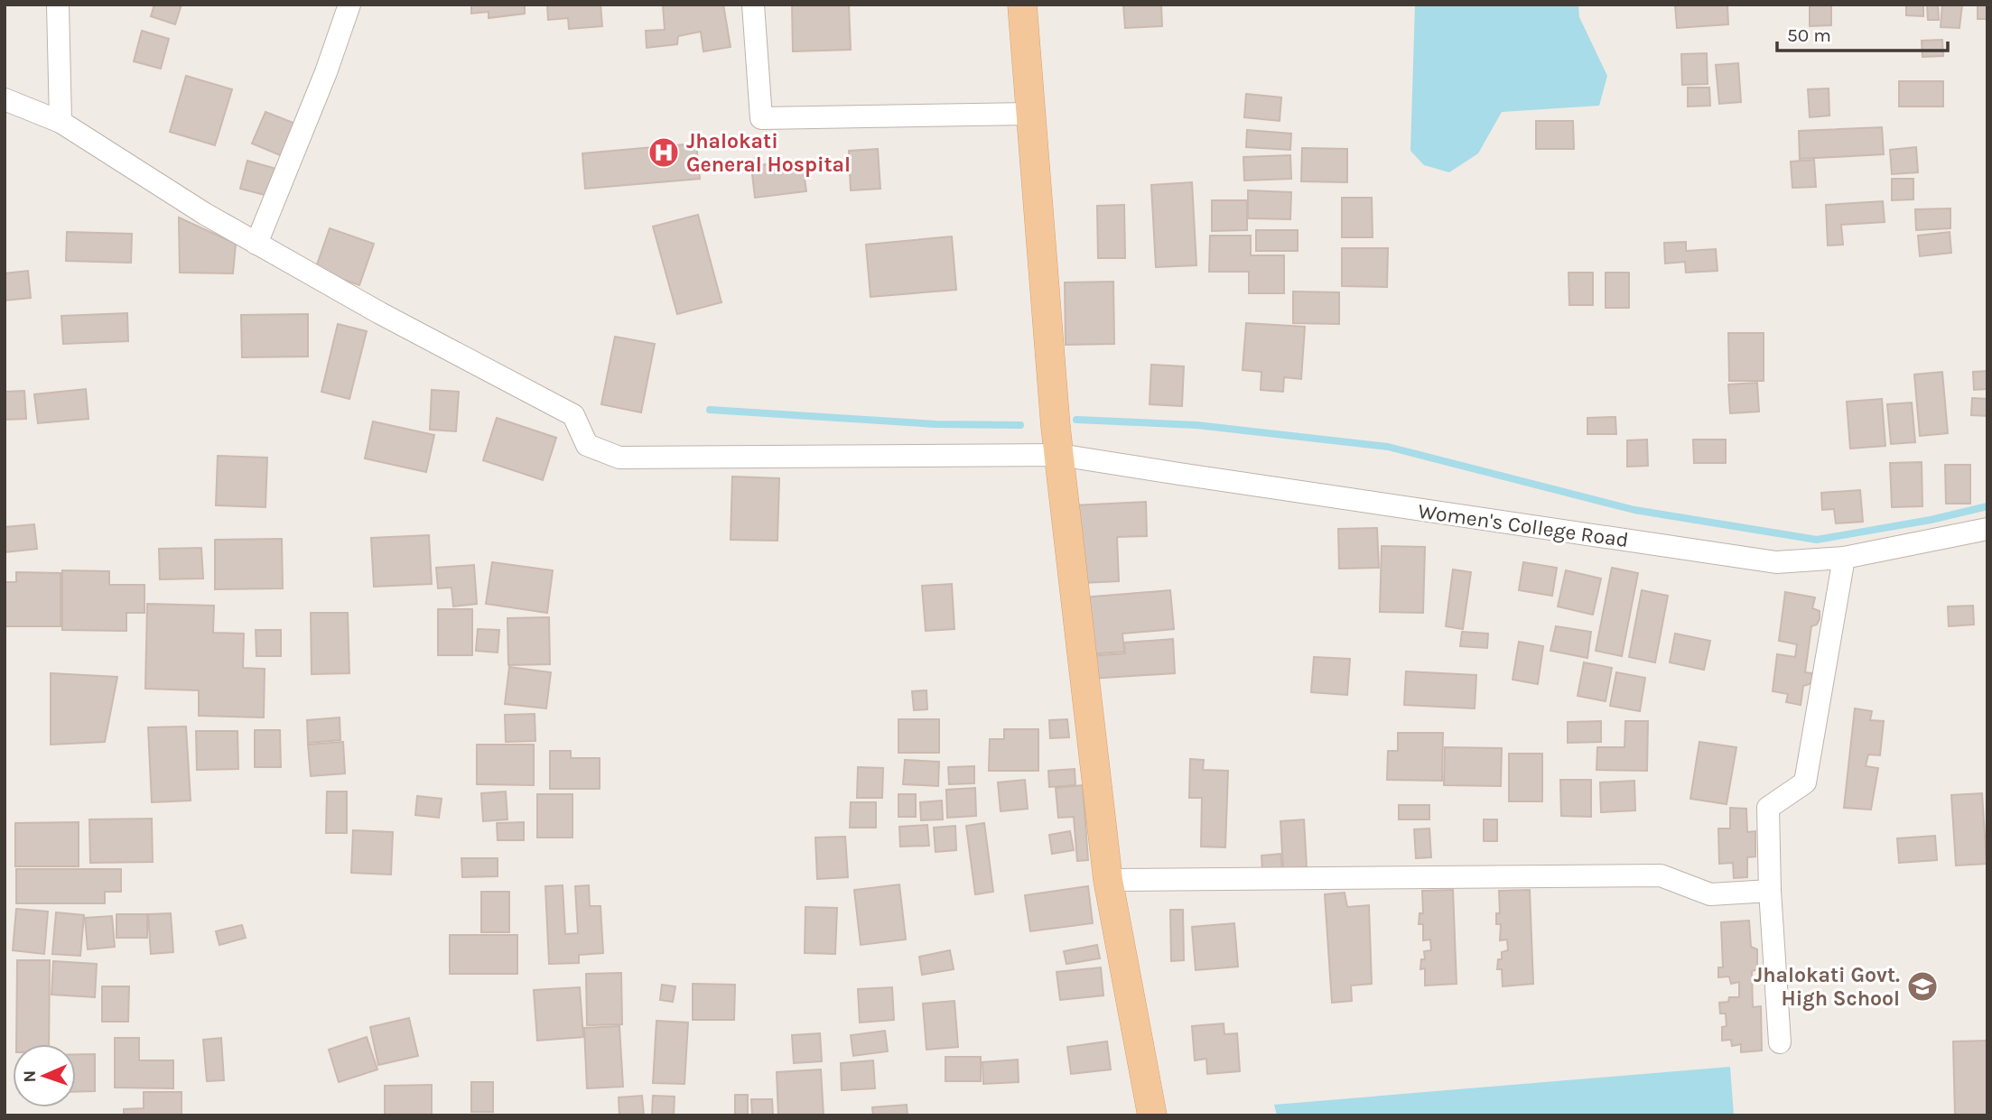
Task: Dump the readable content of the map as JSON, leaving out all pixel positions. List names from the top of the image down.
{
  "streets": {
    "street": ["Women's College Road"]
  },
  "places": {
    "hospital": ["Jhalokati General Hospital"],
    "school or university": ["Jhalokati Govt. High School"]
  },
  "scale_bar": "50 m",
  "north": "left"
}
